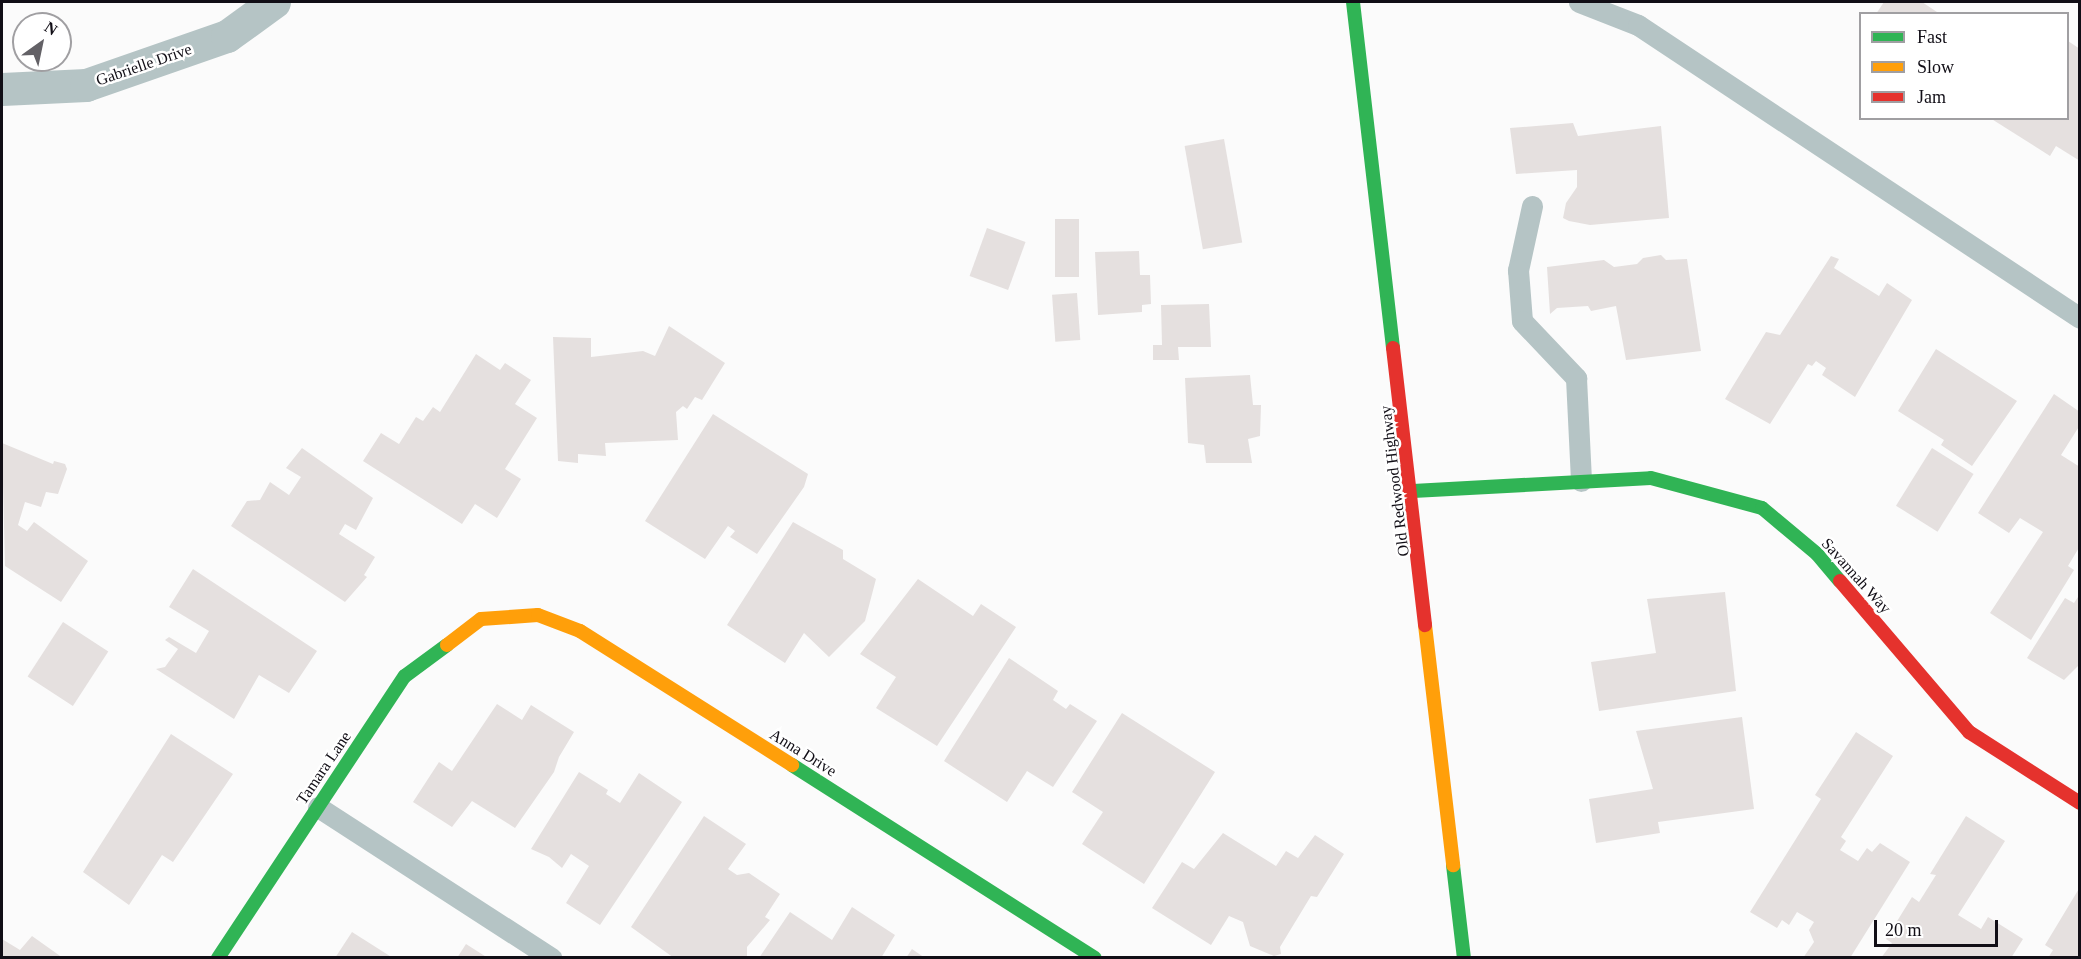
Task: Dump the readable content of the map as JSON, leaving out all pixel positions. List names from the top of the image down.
{
  "streets": {
    "street": [
      "Gabrielle Drive",
      "Old Redwood Highway",
      "Savannah Way",
      "Anna Drive",
      "Tamara Lane"
    ]
  },
  "crossings": [
    ["Old Redwood Highway", "Savannah Way"],
    ["Anna Drive", "Tamara Lane"]
  ],
  "legend": ["Fast", "Slow", "Jam"],
  "scale_bar": "20 m",
  "north": "top right"
}
